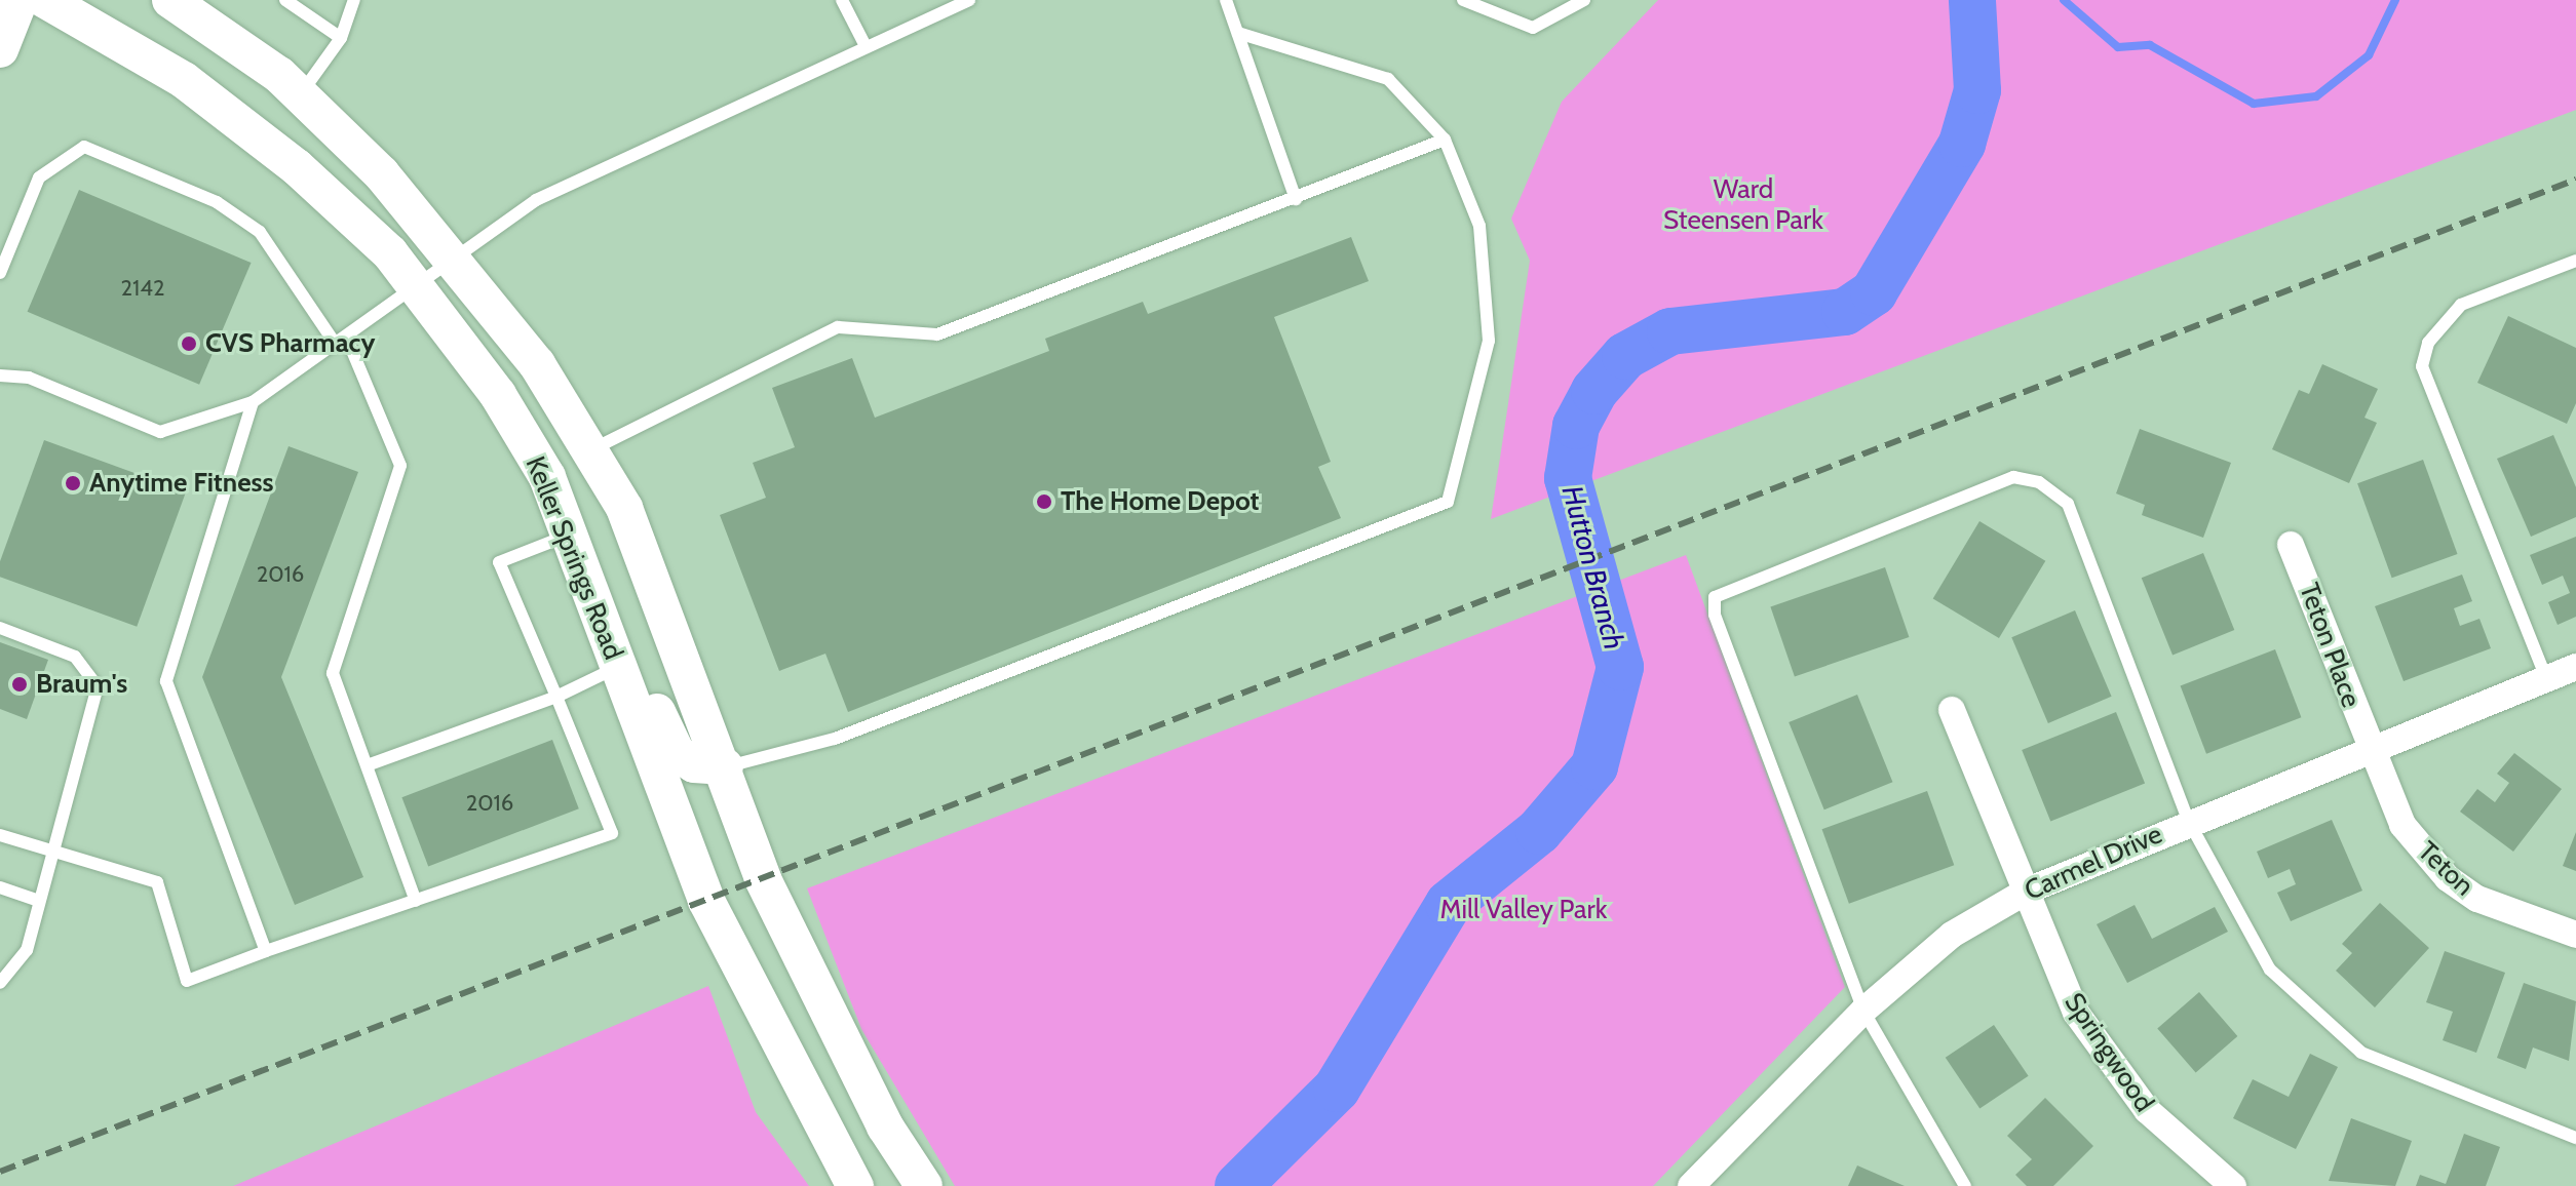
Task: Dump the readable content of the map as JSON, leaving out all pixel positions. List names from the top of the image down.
{
  "streets": {
    "main road": ["Keller Springs Road"],
    "street": [
      "Teton Place",
      "Carmel Drive",
      "Teton",
      "Springwood"
    ]
  },
  "crossings": [
    ["Teton Place", "Carmel Drive"],
    ["Teton Place", "Teton"],
    ["Carmel Drive", "Teton"],
    ["Carmel Drive", "Springwood"]
  ],
  "water": ["Hutton Branch"],
  "parks": ["Ward Steensen Park", "Mill Valley Park"],
  "places": [
    "CVS Pharmacy",
    "Anytime Fitness",
    "The Home Depot",
    "Braum's"
  ],
  "house_numbers": ["2142", "2016", "2016"]
}
